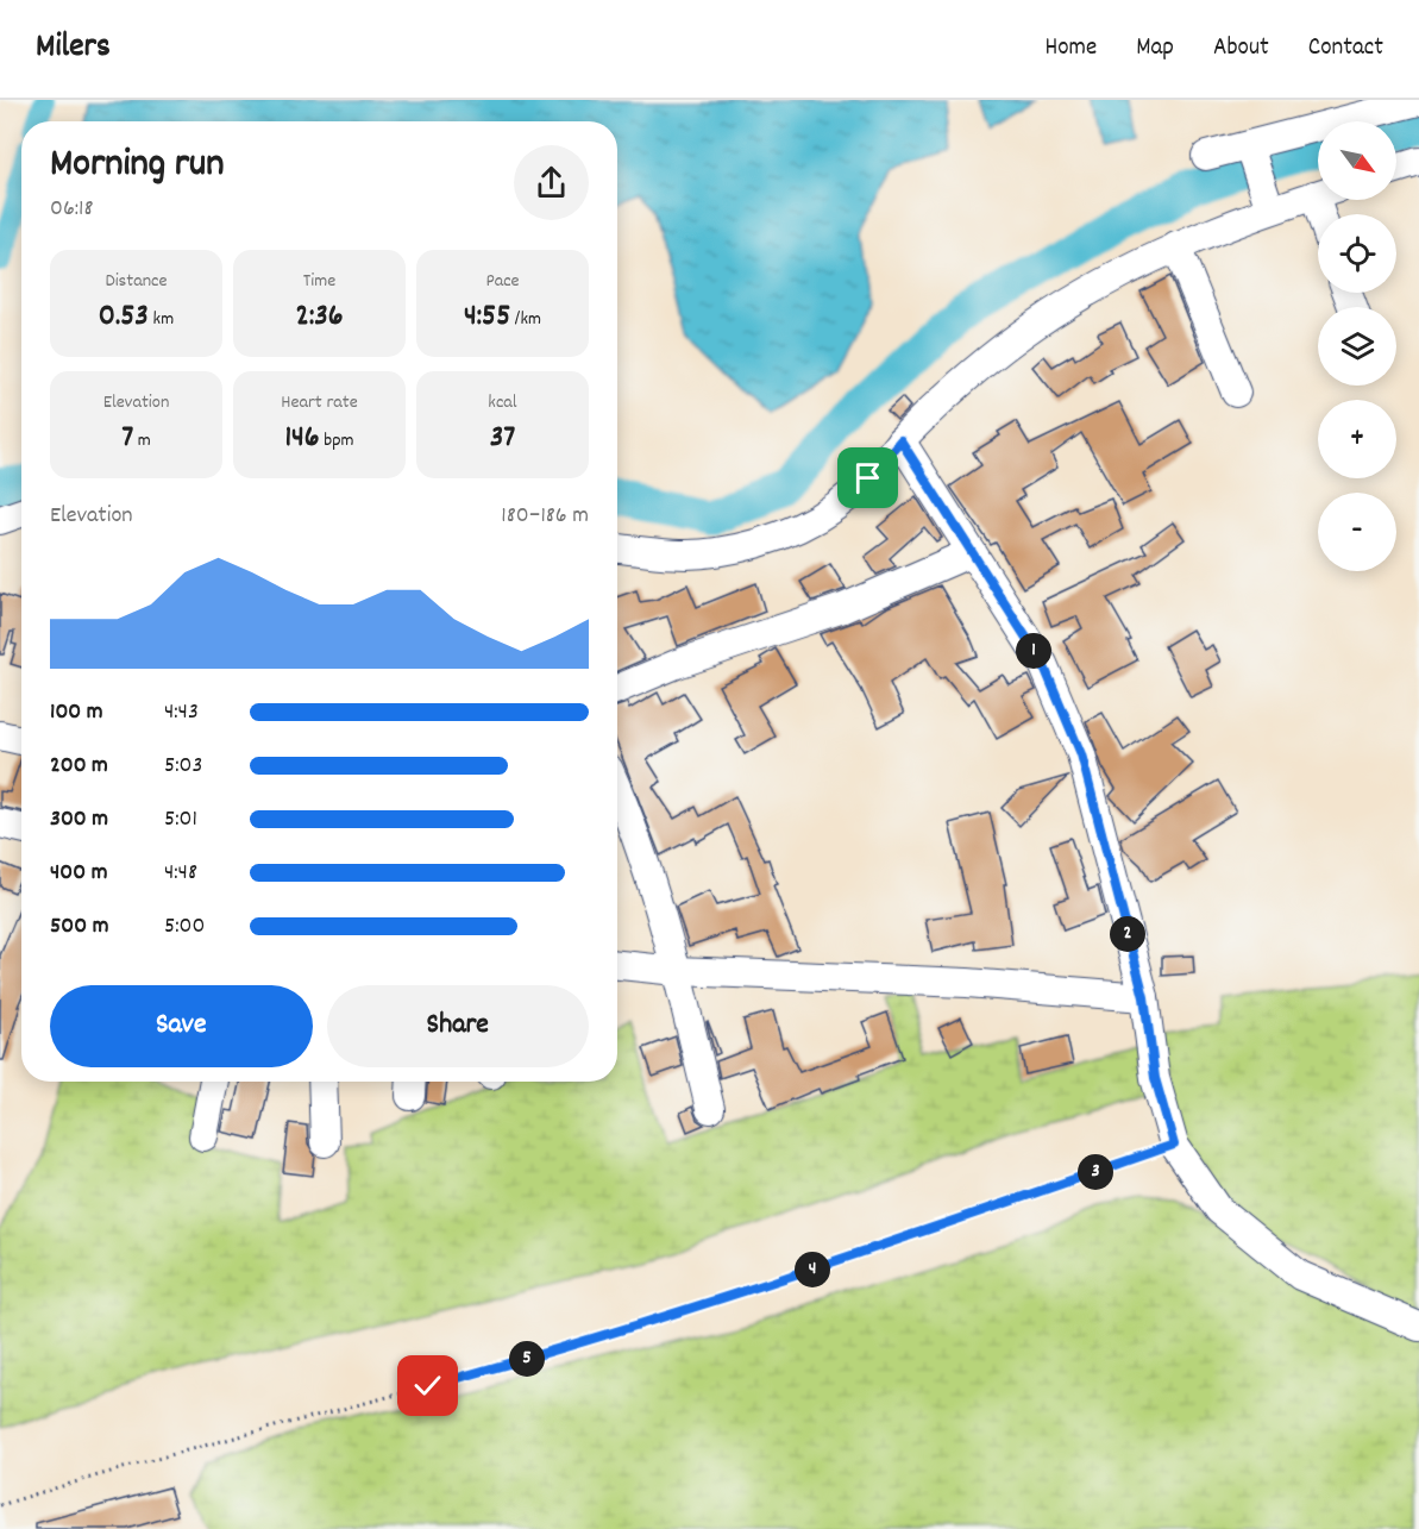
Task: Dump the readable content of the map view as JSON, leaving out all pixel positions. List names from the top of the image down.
{
  "north": "bottom right",
  "page": {
    "header": "Milers",
    "nav": [
      "Home",
      "Map",
      "About",
      "Contact"
    ],
    "map_buttons": ["+", "−"],
    "heading": ["Morning run", "06:18"],
    "stats": [
      ["Distance", "0.53 km"],
      ["Time", "2:36"],
      ["Pace", "4:55 /km"],
      ["Elevation", "7 m"],
      ["Heart rate", "146 bpm"],
      ["kcal", "37"]
    ],
    "chart": ["Elevation", "180–186 m"],
    "pins": [
      "1",
      "2",
      "3",
      "4",
      "5"
    ],
    "list": [
      {
        "name": "100 m",
        "note": "4:43"
      },
      {
        "name": "200 m",
        "note": "5:03"
      },
      {
        "name": "300 m",
        "note": "5:01"
      },
      {
        "name": "400 m",
        "note": "4:48"
      },
      {
        "name": "500 m",
        "note": "5:00"
      }
    ],
    "buttons": ["Save", "Share"]
  }
}
